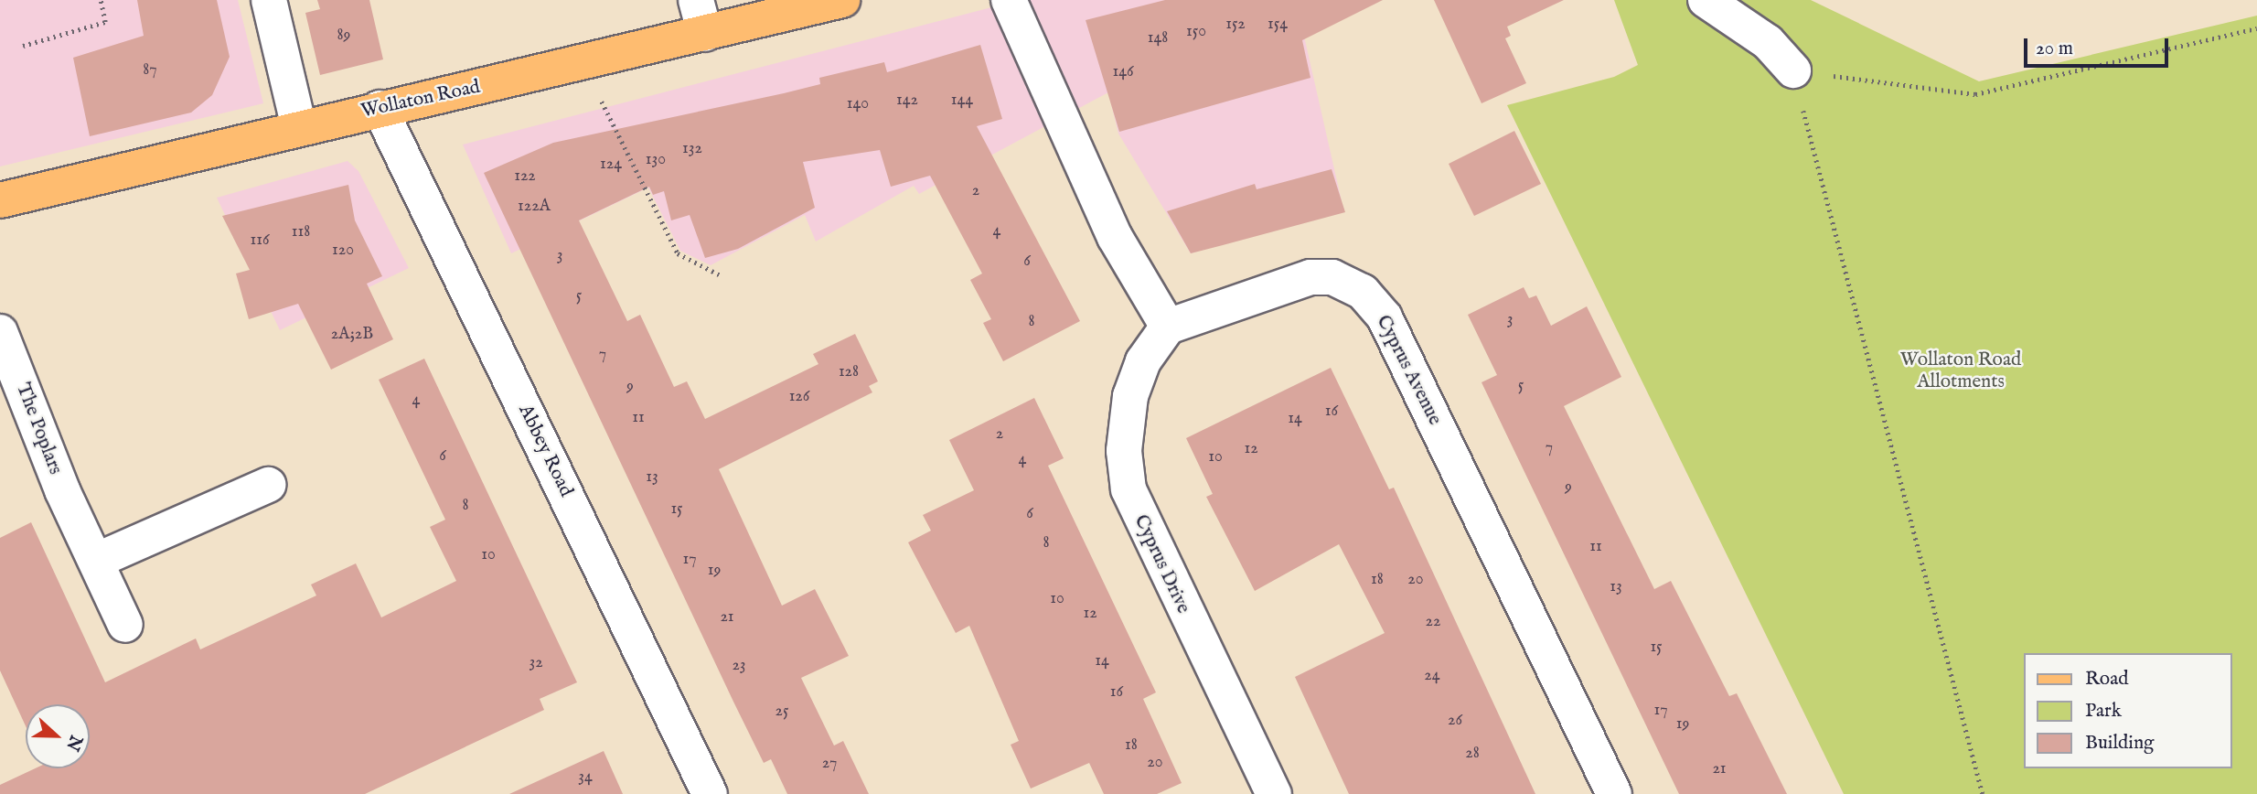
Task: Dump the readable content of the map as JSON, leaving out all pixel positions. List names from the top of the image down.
{
  "streets": {
    "main road": ["Wollaton Road"],
    "street": [
      "Cyprus Avenue",
      "The Poplars",
      "Abbey Road",
      "Cyprus Drive"
    ]
  },
  "crossings": [
    ["Wollaton Road", "Abbey Road"],
    ["Cyprus Avenue", "Cyprus Drive"]
  ],
  "parks": ["Wollaton Road Allotments"],
  "house_numbers": [
    "152",
    "154",
    "150",
    "89",
    "148",
    "87",
    "146",
    "142",
    "144",
    "140",
    "132",
    "130",
    "124",
    "122",
    "2",
    "122A",
    "4",
    "118",
    "116",
    "120",
    "3",
    "6",
    "5",
    "3",
    "8",
    "2A;2B",
    "7",
    "128",
    "5",
    "9",
    "126",
    "4",
    "16",
    "11",
    "14",
    "2",
    "7",
    "12",
    "6",
    "10",
    "4",
    "13",
    "9",
    "8",
    "15",
    "6",
    "8",
    "11",
    "10",
    "17",
    "19",
    "18",
    "20",
    "13",
    "10",
    "12",
    "21",
    "22",
    "15",
    "14",
    "32",
    "23",
    "24",
    "16",
    "17",
    "25",
    "26",
    "19",
    "18",
    "28",
    "20",
    "27",
    "21",
    "34"
  ],
  "legend": ["Road", "Park", "Building"],
  "scale_bar": "20 m",
  "north": "right"
}
